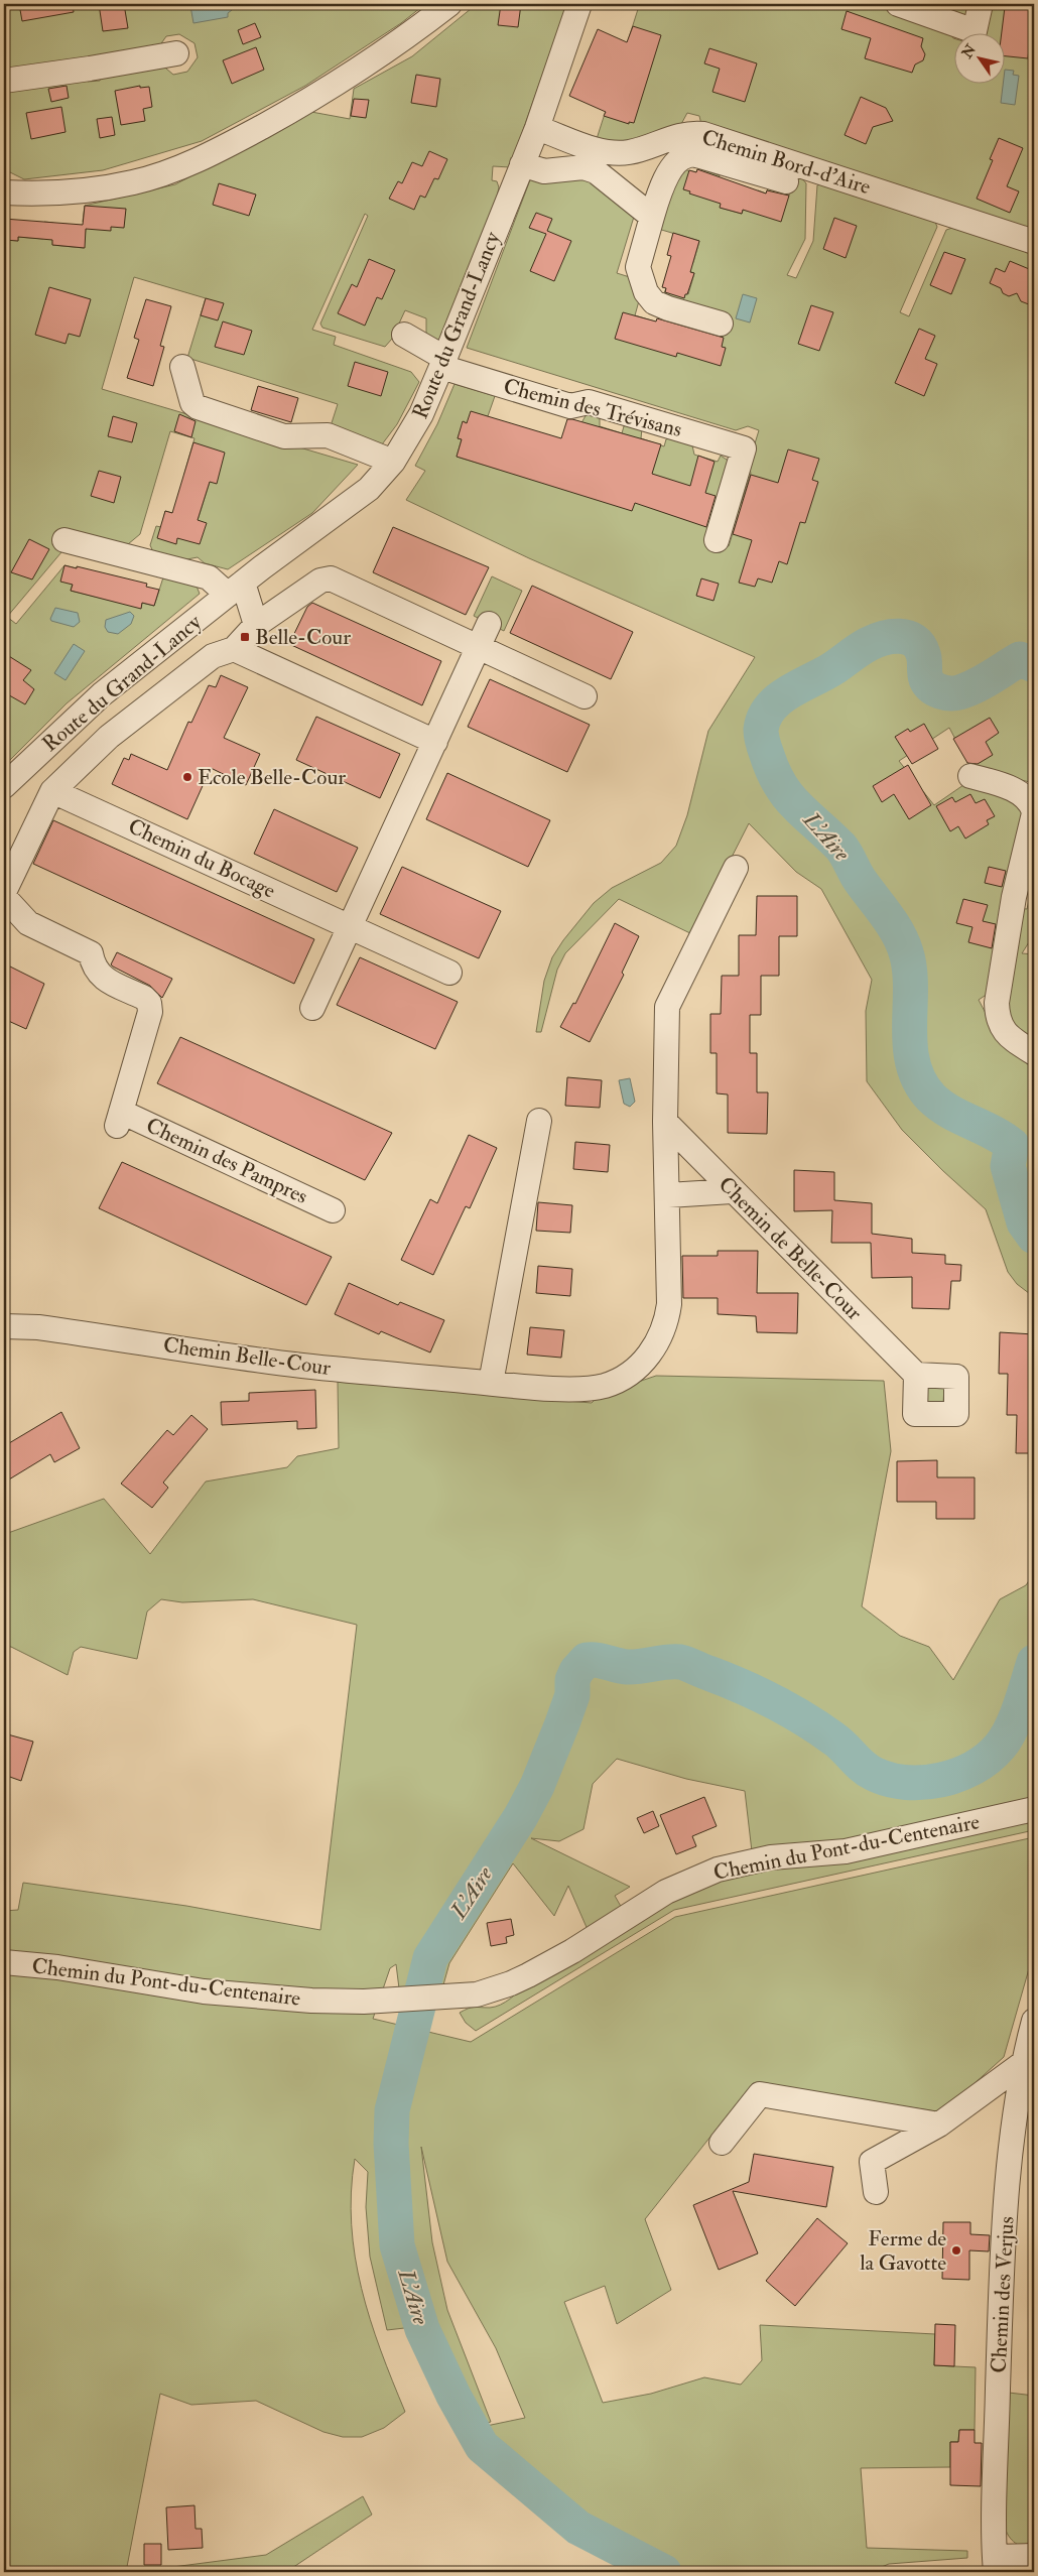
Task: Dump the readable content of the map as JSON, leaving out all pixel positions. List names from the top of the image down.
{
  "streets": {
    "street": [
      "Chemin Bord-d'Aire",
      "Route du Grand-Lancy",
      "Chemin des Trévisans",
      "Chemin du Bocage",
      "Chemin des Pampres",
      "Chemin de Belle-Cour",
      "Chemin Belle-Cour",
      "Chemin du Pont-du-Centenaire",
      "Chemin des Verjus"
    ]
  },
  "crossings": [
    ["Chemin Bord-d'Aire", "Route du Grand-Lancy"],
    ["Route du Grand-Lancy", "Chemin des Trévisans"]
  ],
  "water": ["L'Aire"],
  "places": {
    "transit": ["Belle-Cour"],
    "other": ["Ecole Belle-Cour", "Ferme de la Gavotte"]
  },
  "north": "top left"
}
